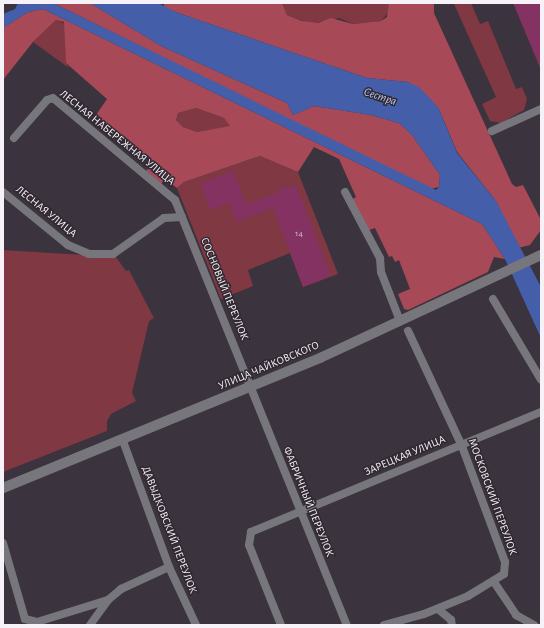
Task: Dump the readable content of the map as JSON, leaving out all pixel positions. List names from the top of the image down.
{
  "streets": {
    "street": [
      "ЛЕСНАЯ НАБЕРЕЖНАЯ УЛИЦА",
      "ЛЕСНАЯ УЛИЦА",
      "СОСНОВЫЙ ПЕРЕУЛОК",
      "УЛИЦА ЧАЙКОВСКОГО",
      "ЗАРЕЦКАЯ УЛИЦА",
      "МОСКОВСКИЙ ПЕРЕУЛОК",
      "ФАБРИЧНЫЙ ПЕРЕУЛОК",
      "ДАВЫДКОВСКИЙ ПЕРЕУЛОК"
    ]
  },
  "crossings": [
    ["ЛЕСНАЯ НАБЕРЕЖНАЯ УЛИЦА", "СОСНОВЫЙ ПЕРЕУЛОК"],
    ["ЛЕСНАЯ УЛИЦА", "СОСНОВЫЙ ПЕРЕУЛОК"],
    ["СОСНОВЫЙ ПЕРЕУЛОК", "УЛИЦА ЧАЙКОВСКОГО"],
    ["СОСНОВЫЙ ПЕРЕУЛОК", "ФАБРИЧНЫЙ ПЕРЕУЛОК"],
    ["УЛИЦА ЧАЙКОВСКОГО", "ФАБРИЧНЫЙ ПЕРЕУЛОК"],
    ["УЛИЦА ЧАЙКОВСКОГО", "ДАВЫДКОВСКИЙ ПЕРЕУЛОК"],
    ["ЗАРЕЦКАЯ УЛИЦА", "МОСКОВСКИЙ ПЕРЕУЛОК"],
    ["ЗАРЕЦКАЯ УЛИЦА", "ФАБРИЧНЫЙ ПЕРЕУЛОК"]
  ],
  "water": ["Сестра"],
  "house_numbers": ["14"]
}
